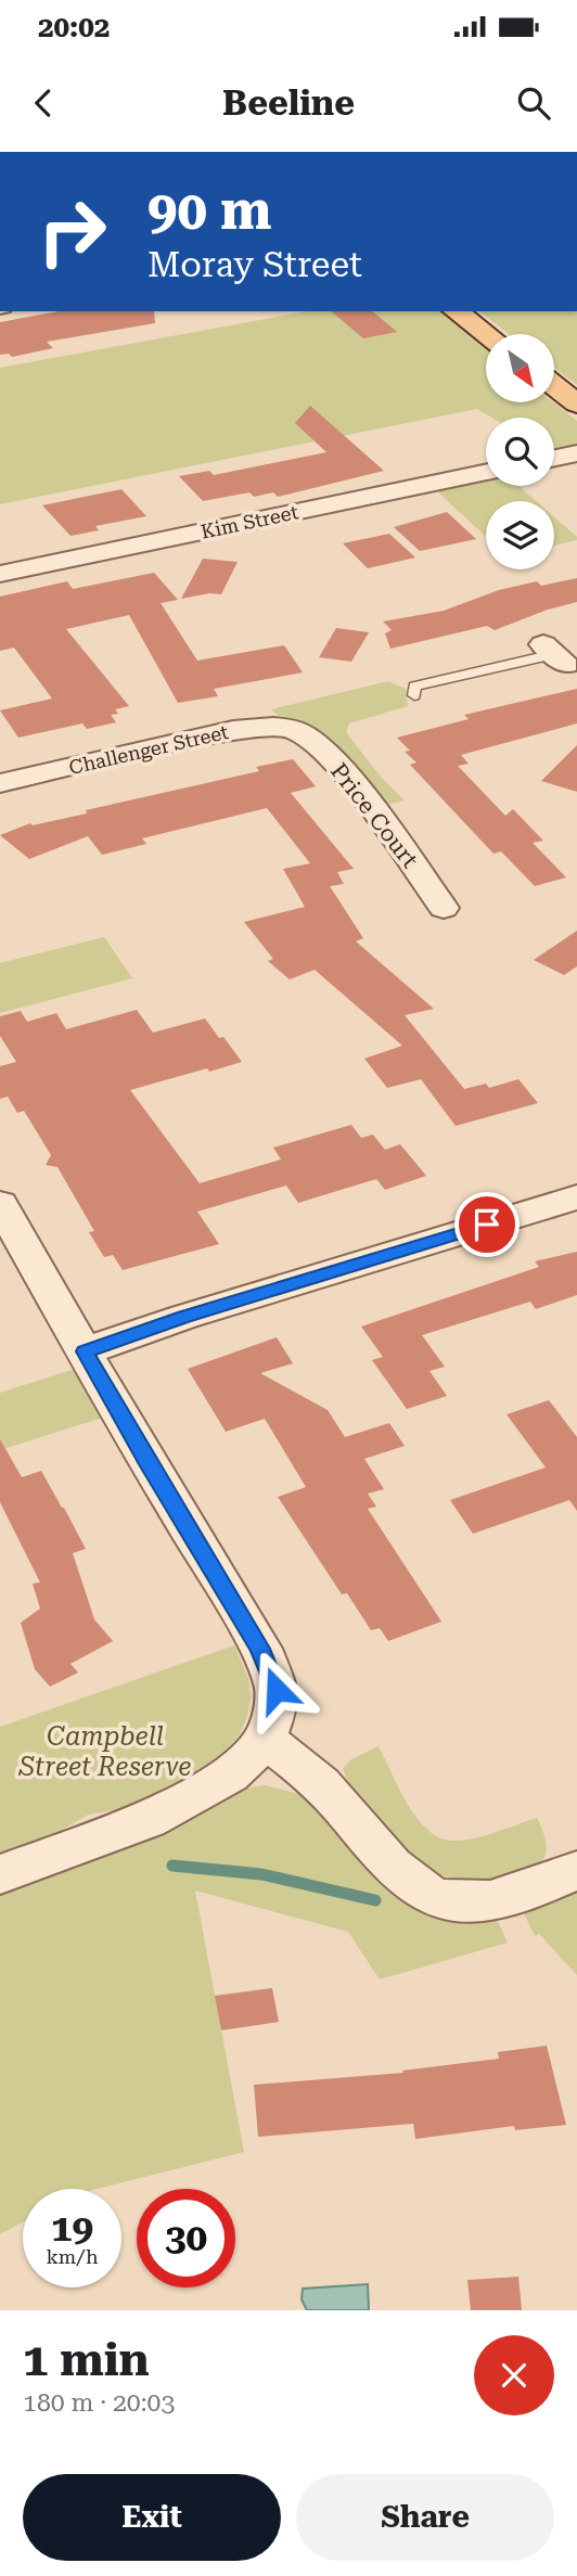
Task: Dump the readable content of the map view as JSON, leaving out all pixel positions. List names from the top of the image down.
{
  "streets": {
    "street": ["Kim Street", "Challenger Street", "Price Court"]
  },
  "crossings": [
    ["Challenger Street", "Price Court"]
  ],
  "parks": ["Campbell Street Reserve"],
  "north": "bottom right",
  "page": {
    "status": "20:02",
    "header": "Beeline",
    "turn": ["90 m", "Moray Street"],
    "speed": "19 km/h",
    "limit": "30",
    "heading": ["1 min", "180 m · 20:03"],
    "buttons": ["Exit", "Share"]
  }
}
